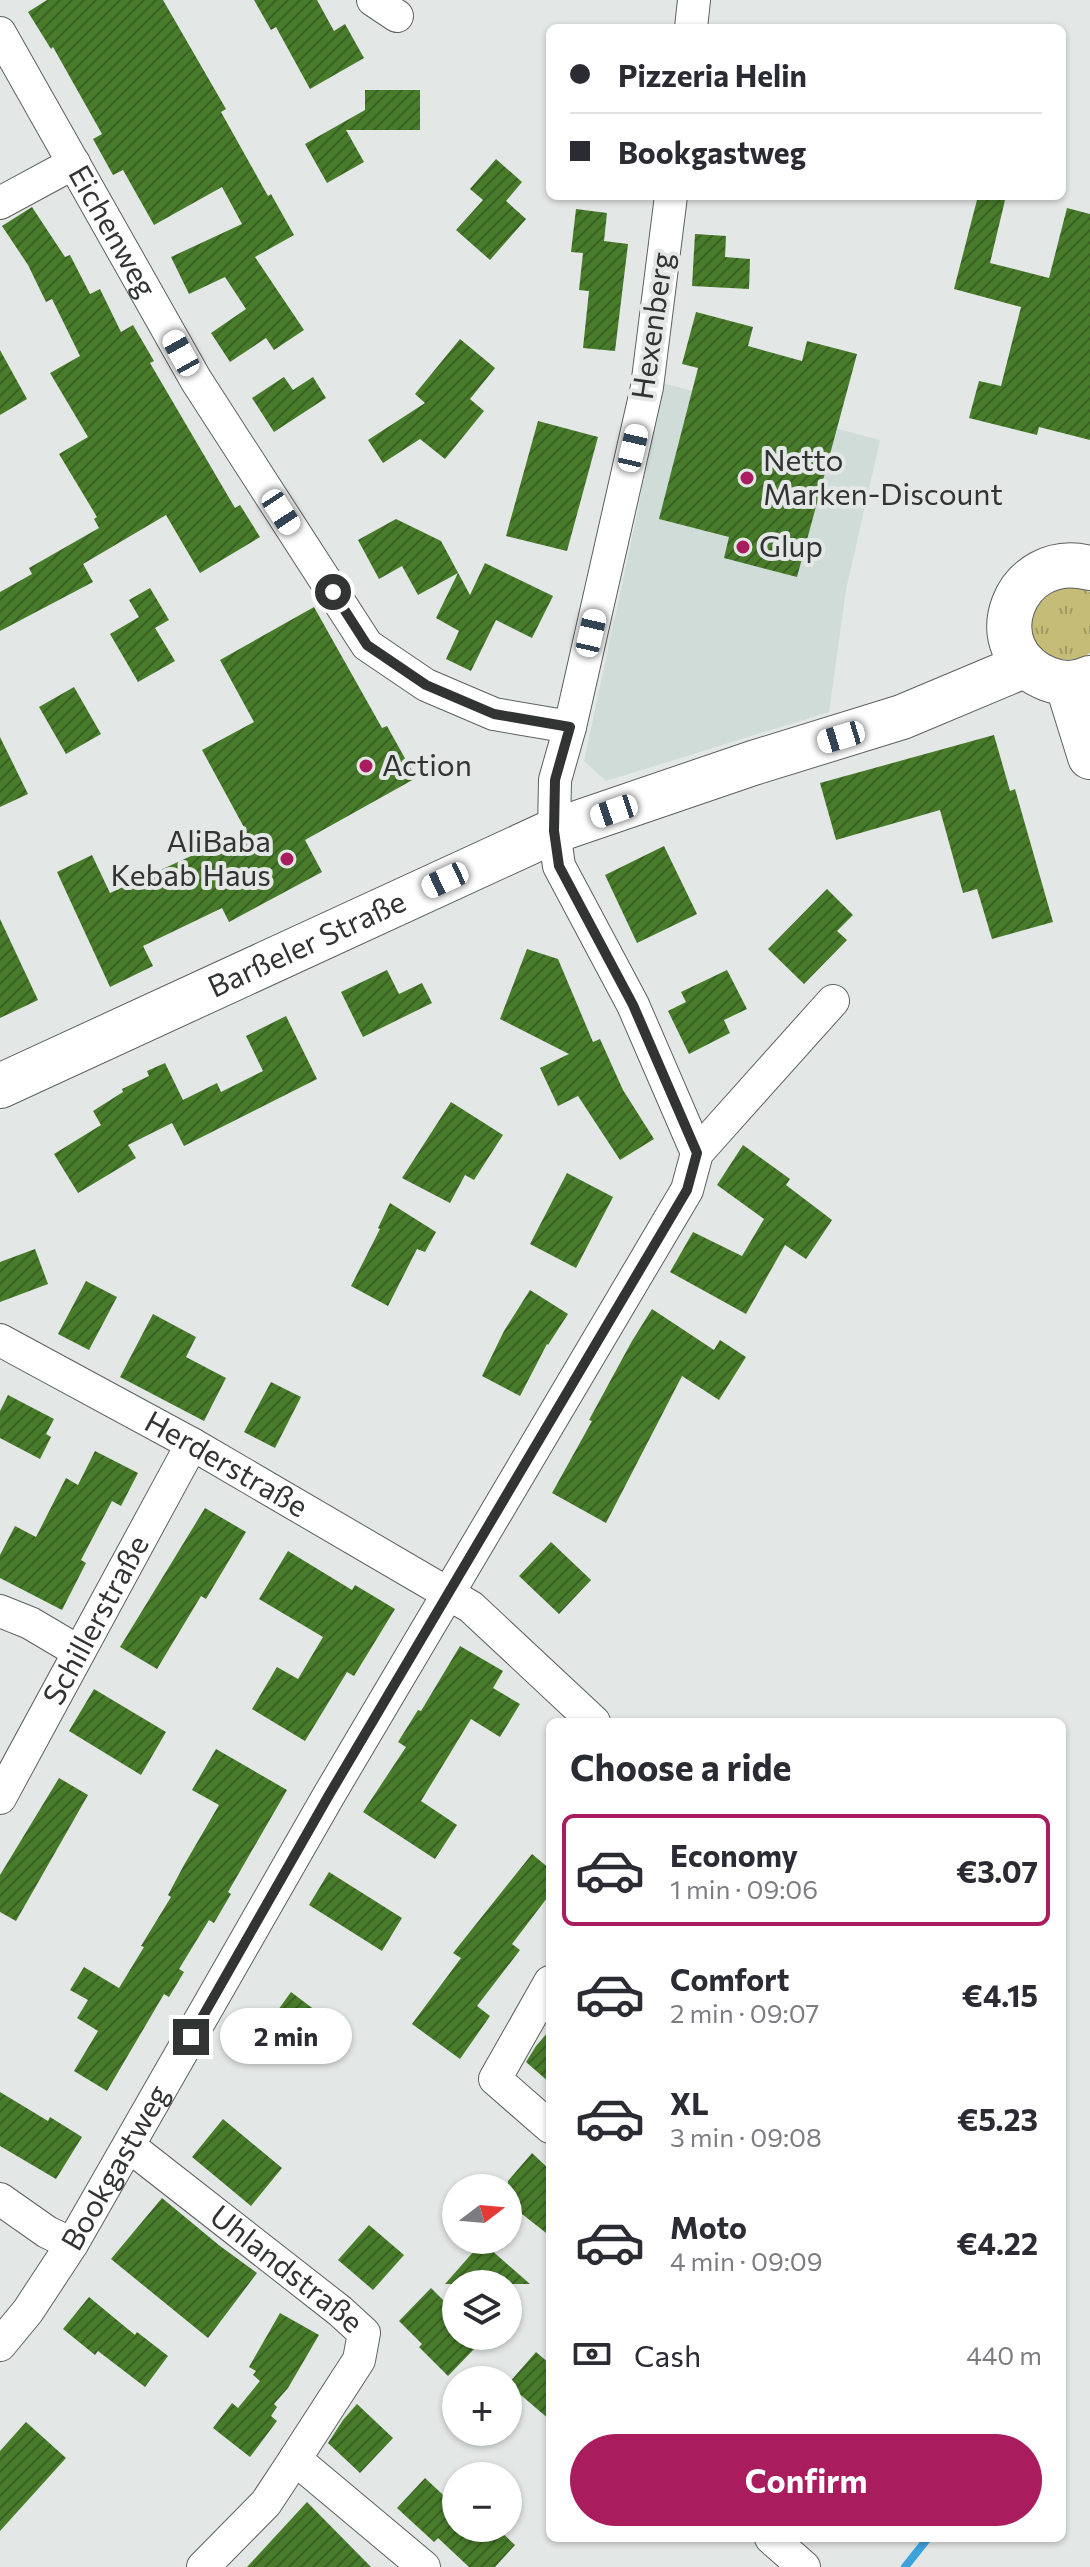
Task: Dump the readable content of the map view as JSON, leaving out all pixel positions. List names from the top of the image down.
{
  "streets": {
    "street": [
      "Eichenweg",
      "Hexenberg",
      "Barßeler Straße",
      "Herderstraße",
      "Schillerstraße",
      "Bookgastweg",
      "Uhlandstraße"
    ]
  },
  "crossings": [
    ["Eichenweg", "Hexenberg"],
    ["Hexenberg", "Barßeler Straße"],
    ["Herderstraße", "Schillerstraße"],
    ["Herderstraße", "Bookgastweg"],
    ["Bookgastweg", "Uhlandstraße"]
  ],
  "places": [
    "Netto Marken-Discount",
    "Glup",
    "Action",
    "AliBaba Kebab Haus"
  ],
  "north": "right",
  "page": {
    "banner": ["Pizzeria Helin", "Bookgastweg"],
    "heading": "Choose a ride",
    "list": [
      {
        "name": "Economy",
        "note": "1 min · 09:06",
        "value": "€3.07"
      },
      {
        "name": "Comfort",
        "note": "2 min · 09:07",
        "value": "€4.15"
      },
      {
        "name": "XL",
        "note": "3 min · 09:08",
        "value": "€5.23"
      },
      {
        "name": "Moto",
        "note": "4 min · 09:09",
        "value": "€4.22"
      }
    ],
    "bubble": "2 min",
    "map_buttons": ["+", "−"],
    "pay": ["Cash", "440 m"],
    "buttons": "Confirm"
  }
}
